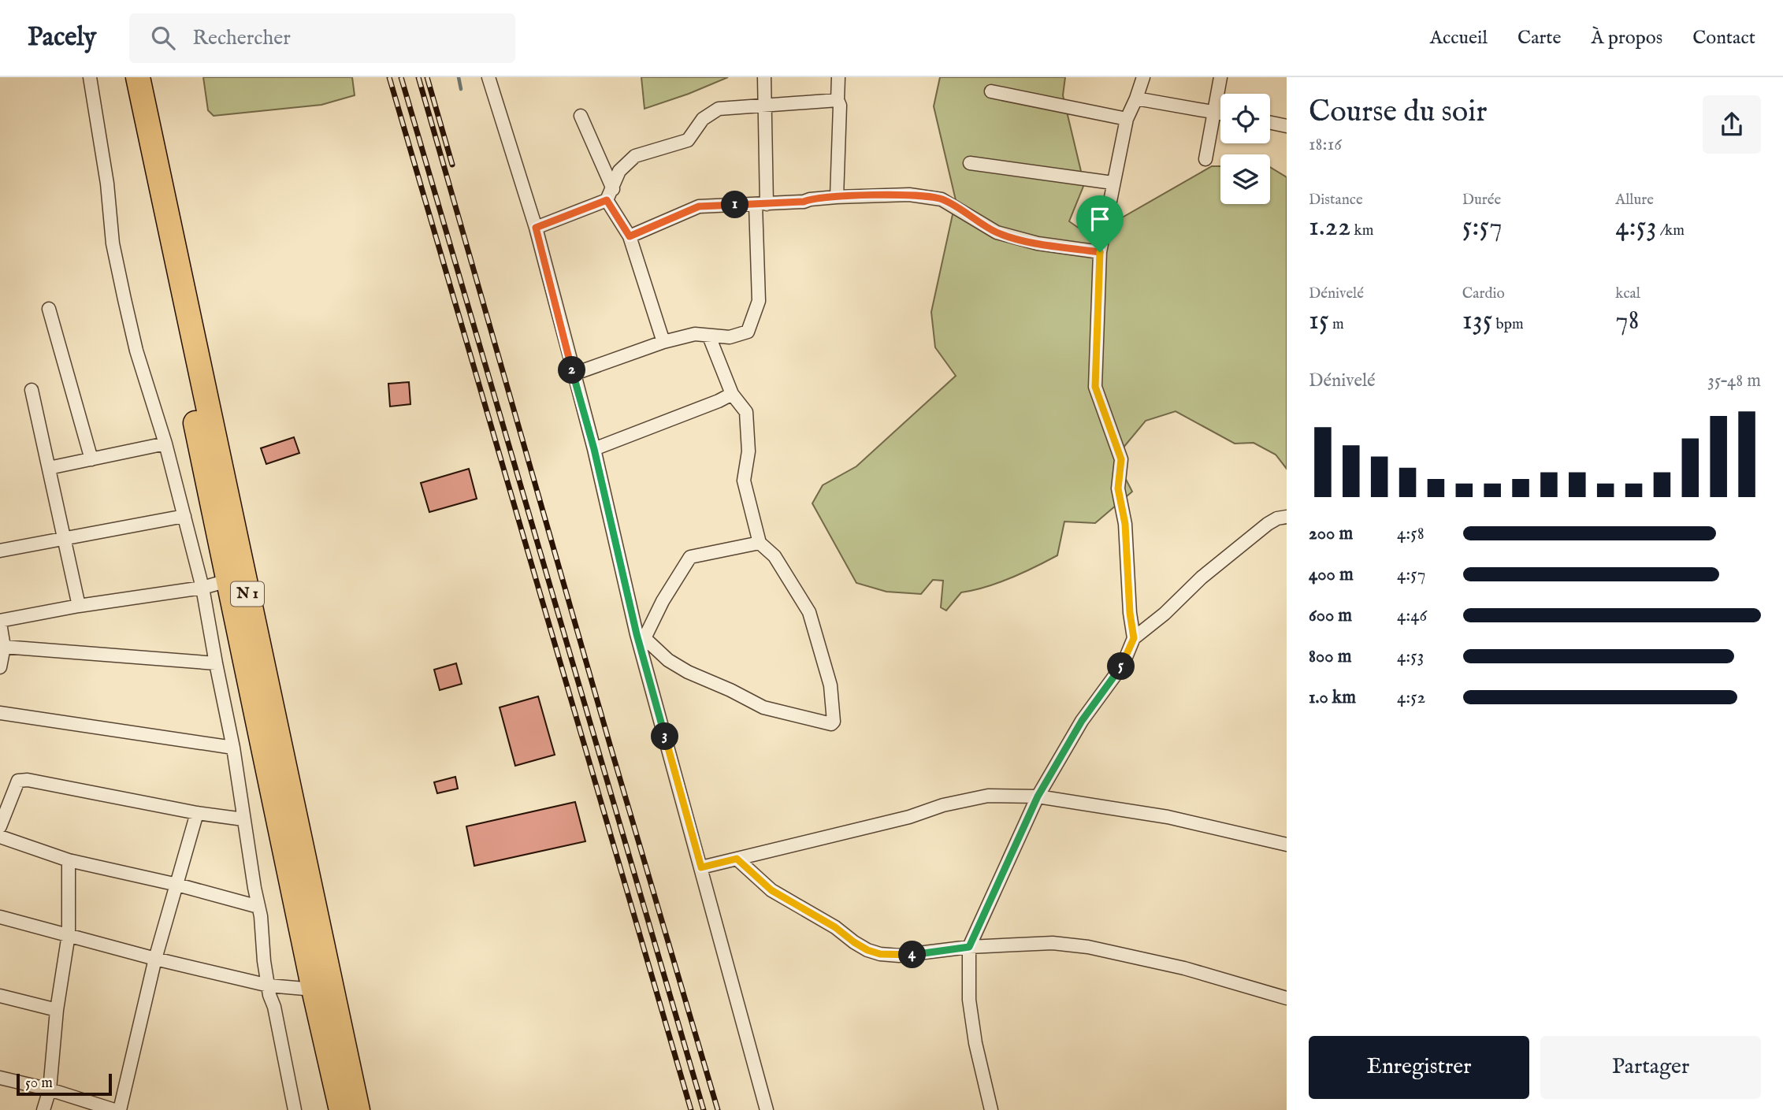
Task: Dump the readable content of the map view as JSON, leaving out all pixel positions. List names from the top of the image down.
{
  "streets": {
    "highway": ["N 1"]
  },
  "scale_bar": "50 m",
  "page": {
    "header": "Pacely",
    "search": "Rechercher",
    "nav": [
      "Accueil",
      "Carte",
      "À propos",
      "Contact"
    ],
    "heading": ["Course du soir", "18:16"],
    "stats": [
      ["Distance", "1.22 km"],
      ["Durée", "5:57"],
      ["Allure", "4:53 /km"],
      ["Dénivelé", "15 m"],
      ["Cardio", "135 bpm"],
      ["kcal", "78"]
    ],
    "pins": [
      "1",
      "2",
      "5",
      "3",
      "4"
    ],
    "chart": ["Dénivelé", "35–48 m"],
    "list": [
      {
        "name": "200 m",
        "note": "4:58"
      },
      {
        "name": "400 m",
        "note": "4:57"
      },
      {
        "name": "600 m",
        "note": "4:46"
      },
      {
        "name": "800 m",
        "note": "4:53"
      },
      {
        "name": "1.0 km",
        "note": "4:52"
      }
    ],
    "buttons": ["Enregistrer", "Partager"],
    "scale": "50 m"
  }
}
